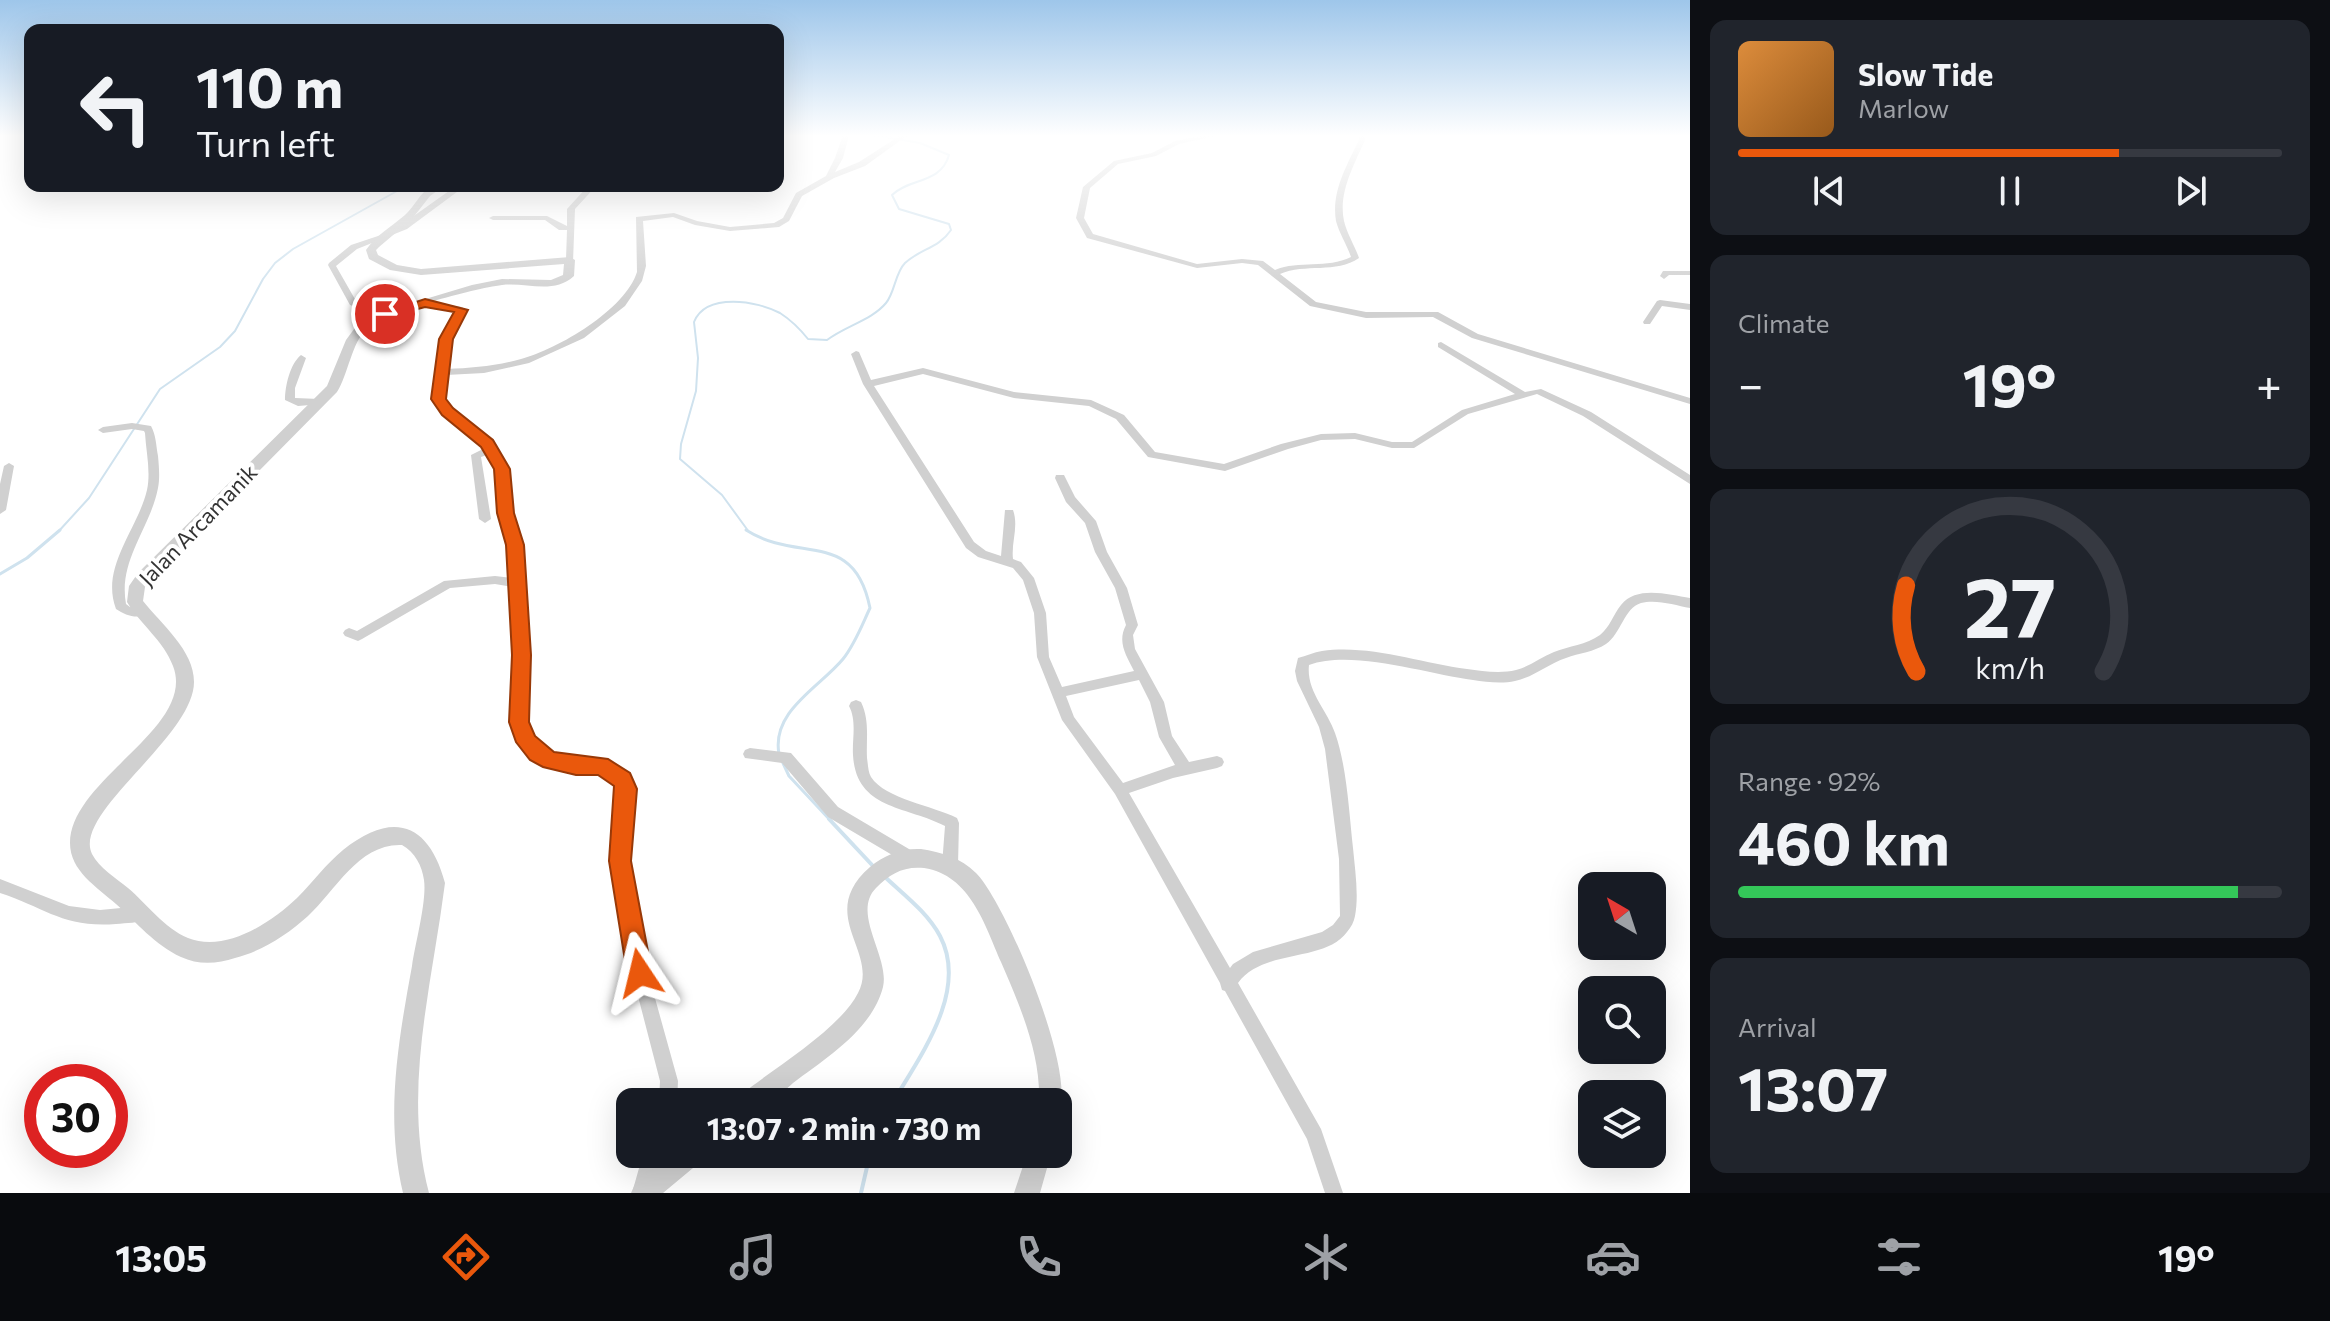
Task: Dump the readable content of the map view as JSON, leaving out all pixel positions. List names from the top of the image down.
{
  "streets": {
    "street": ["Jalan Arcamanik"]
  },
  "north": "top left",
  "page": {
    "turn": ["110 m", "Turn left"],
    "song": ["Slow Tide", "Marlow"],
    "tile": [
      "Climate",
      ["Range · 92%", "460 km"],
      ["Arrival", "13:07"]
    ],
    "heat": ["−", "19°", "+"],
    "limit": "30",
    "trip": "13:07 · 2 min · 730 m",
    "tabs": ["13:05", "19°"],
    "gauge": ["27", "km/h"]
  }
}
